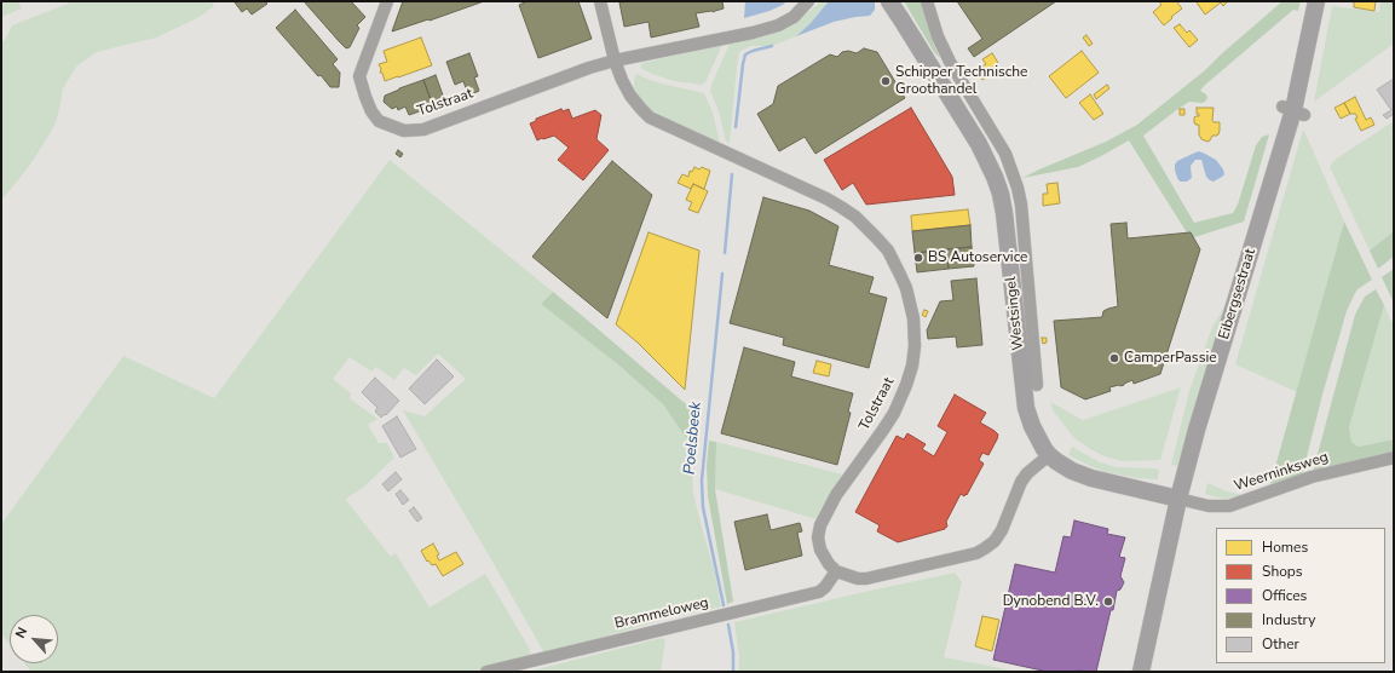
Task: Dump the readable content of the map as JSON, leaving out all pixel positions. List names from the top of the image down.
{
  "streets": {
    "main road": ["Eibergsestraat", "Westsingel"],
    "street": ["Tolstraat", "Weerninksweg", "Brammeloweg"]
  },
  "crossings": [
    ["Tolstraat", "Brammeloweg"],
    ["Eibergsestraat", "Westsingel"],
    ["Eibergsestraat", "Weerninksweg"],
    ["Westsingel", "Weerninksweg"]
  ],
  "water": ["Poelsbeek"],
  "places": [
    "Schipper Technische Groothandel",
    "BS Autoservice",
    "CamperPassie",
    "Dynobend B.V."
  ],
  "legend": [
    "Homes",
    "Shops",
    "Offices",
    "Industry",
    "Other"
  ],
  "north": "top left"
}
